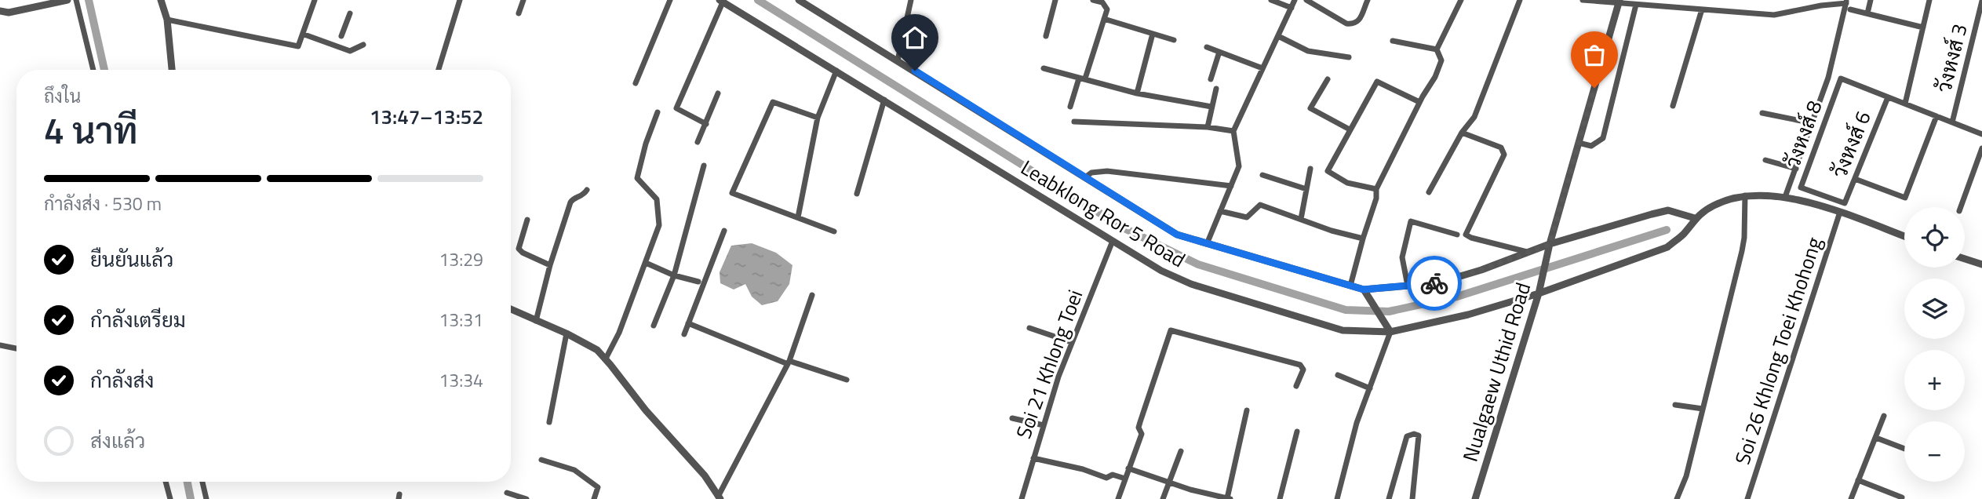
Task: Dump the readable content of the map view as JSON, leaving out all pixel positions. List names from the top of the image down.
{
  "streets": {
    "street": [
      "วังหงส์ 3",
      "วังหงส์ 8",
      "วังหงส์ 6",
      "Leabklong Ror 5 Road",
      "Soi 26 Khlong Toei Khohong",
      "Soi 21 Khlong Toei",
      "Nualgaew Uthid Road"
    ]
  },
  "crossings": [
    ["วังหงส์ 8", "วังหงส์ 6"],
    ["Leabklong Ror 5 Road", "Soi 26 Khlong Toei Khohong"],
    ["Leabklong Ror 5 Road", "Soi 21 Khlong Toei"],
    ["Leabklong Ror 5 Road", "Nualgaew Uthid Road"]
  ],
  "page": {
    "heading": ["4 นาที", "ถึงใน", "13:47–13:52"],
    "bar": "กำลังส่ง · 530 m",
    "map_buttons": ["+", "−"],
    "list": [
      ["ยืนยันแล้ว", "13:29"],
      ["กำลังเตรียม", "13:31"],
      ["กำลังส่ง", "13:34"],
      "ส่งแล้ว"
    ]
  }
}
